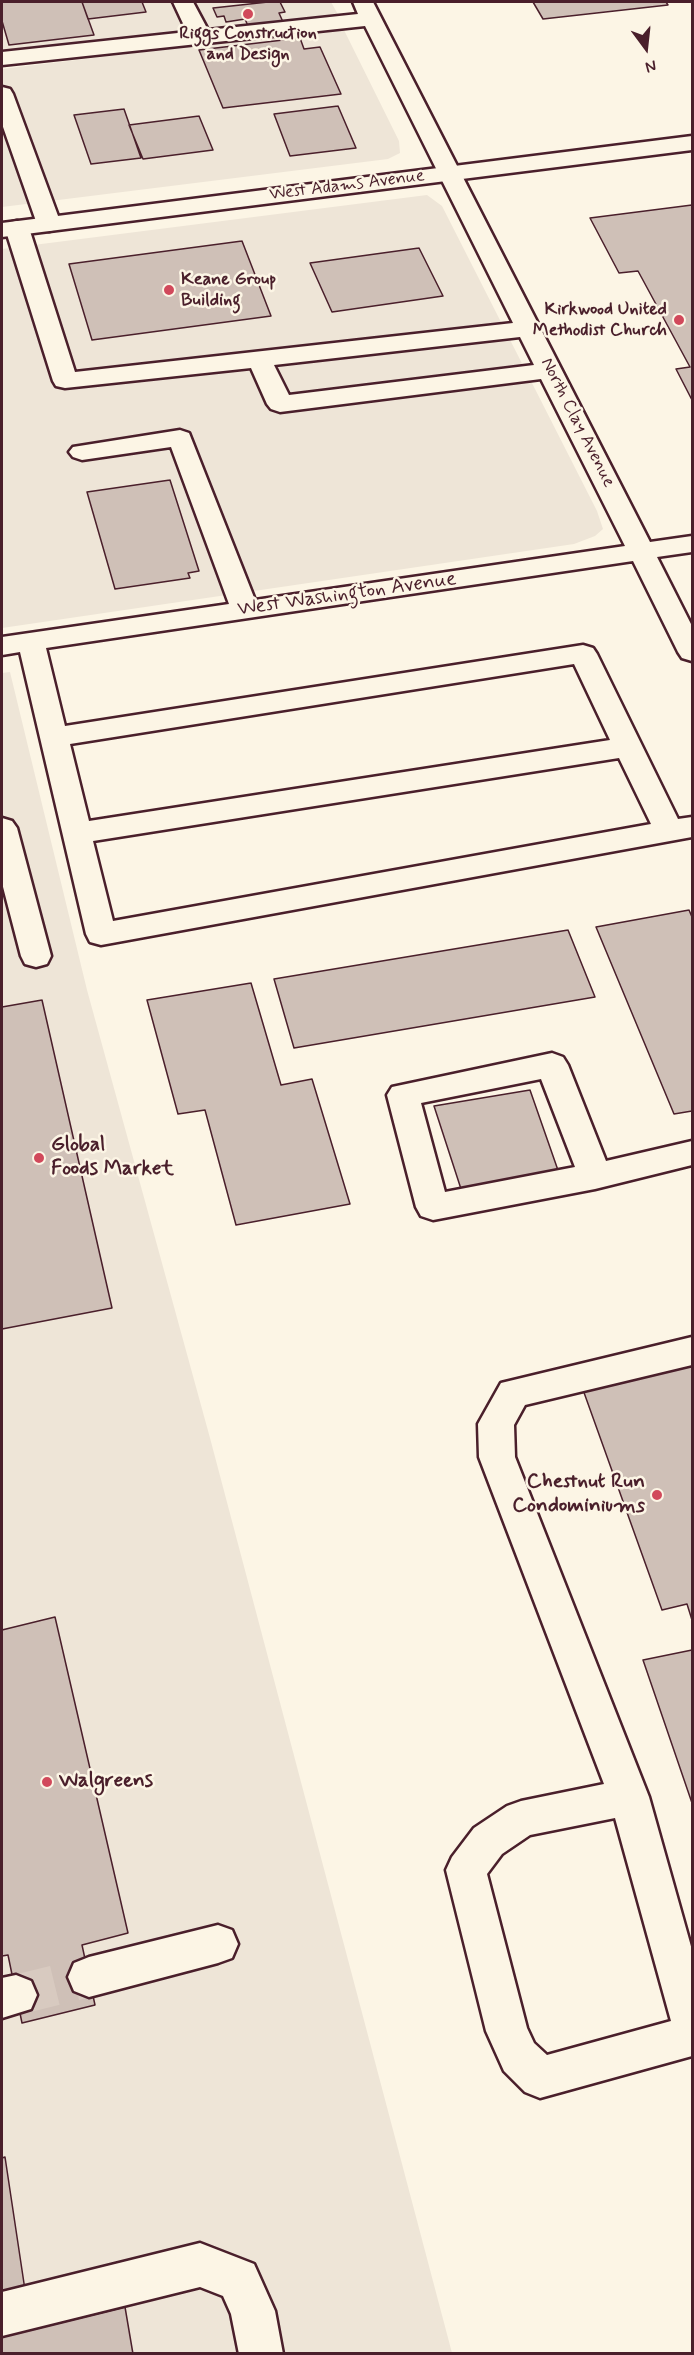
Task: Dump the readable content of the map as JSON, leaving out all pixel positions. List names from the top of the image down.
{
  "streets": {
    "street": ["West Adams Avenue", "North Clay Avenue", "West Washington Avenue"]
  },
  "crossings": [
    ["West Adams Avenue", "North Clay Avenue"],
    ["North Clay Avenue", "West Washington Avenue"]
  ],
  "places": [
    "Riggs Construction and Design",
    "Keane Group Building",
    "Kirkwood United Methodist Church",
    "Global Foods Market",
    "Chestnut Run Condominiums",
    "Walgreens"
  ],
  "north": "bottom"
}
